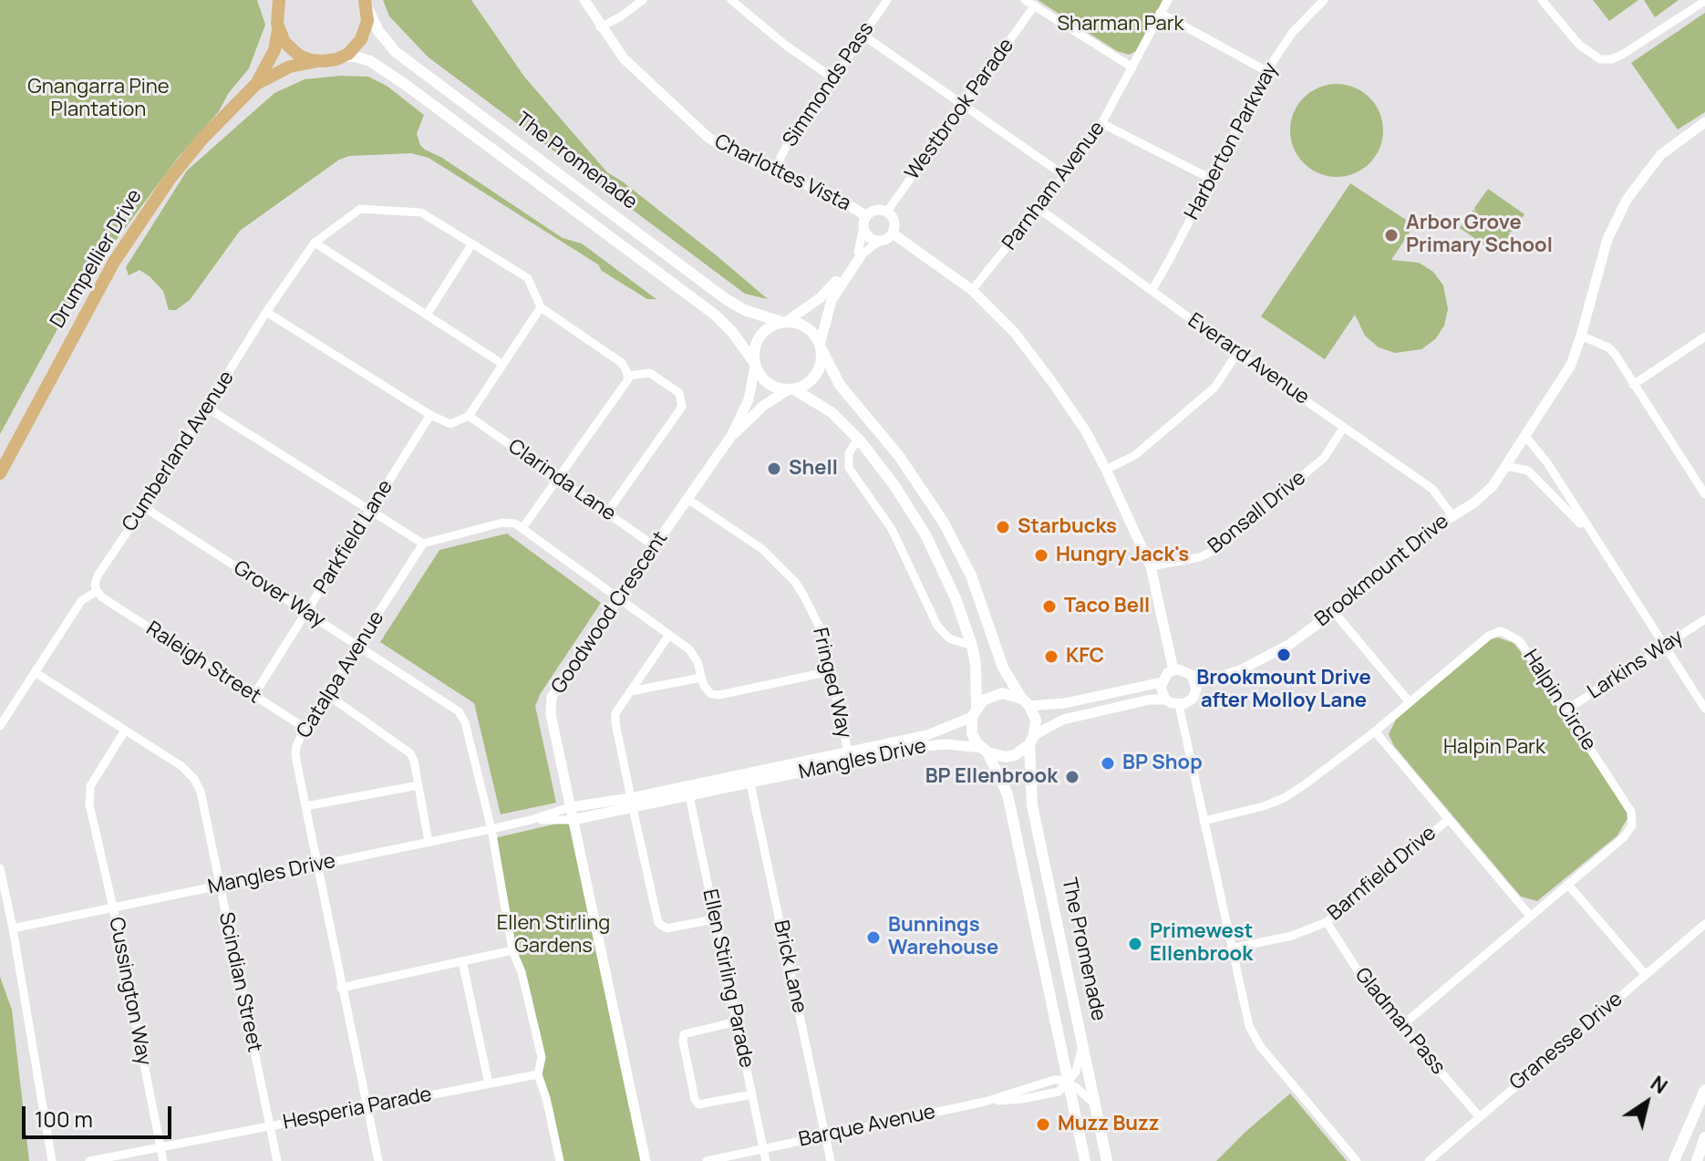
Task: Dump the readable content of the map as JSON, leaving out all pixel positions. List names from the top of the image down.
{
  "streets": {
    "main road": ["The Promenade", "Drumpellier Drive"],
    "street": [
      "Simmonds Pass",
      "Westbrook Parade",
      "Harberton Parkway",
      "Charlottes Vista",
      "Parnham Avenue",
      "Everard Avenue",
      "Cumberland Avenue",
      "Clarinda Lane",
      "Bonsall Drive",
      "Parkfield Lane",
      "Brookmount Drive",
      "Grover Way",
      "Goodwood Crescent",
      "Raleigh Street",
      "Larkins Way",
      "Catalpa Avenue",
      "Fringed Way",
      "Halpin Circle",
      "Mangles Drive",
      "Barnfield Drive",
      "Brick Lane",
      "Ellen Stirling Parade",
      "Scindian Street",
      "Cussington Way",
      "Gladman Pass",
      "Granesse Drive",
      "Hesperia Parade",
      "Barque Avenue"
    ]
  },
  "crossings": [
    ["Simmonds Pass", "Charlottes Vista"],
    ["Westbrook Parade", "Charlottes Vista"],
    ["Harberton Parkway", "Everard Avenue"],
    ["The Promenade", "Drumpellier Drive"],
    ["The Promenade", "Goodwood Crescent"],
    ["The Promenade", "Mangles Drive"],
    ["The Promenade", "Barque Avenue"],
    ["Parnham Avenue", "Everard Avenue"],
    ["Everard Avenue", "Bonsall Drive"],
    ["Everard Avenue", "Brookmount Drive"],
    ["Cumberland Avenue", "Grover Way"],
    ["Cumberland Avenue", "Raleigh Street"],
    ["Cumberland Avenue", "Scindian Street"],
    ["Clarinda Lane", "Goodwood Crescent"],
    ["Parkfield Lane", "Grover Way"],
    ["Parkfield Lane", "Raleigh Street"],
    ["Grover Way", "Catalpa Avenue"],
    ["Grover Way", "Mangles Drive"],
    ["Grover Way", "Hesperia Parade"],
    ["Goodwood Crescent", "Fringed Way"],
    ["Goodwood Crescent", "Mangles Drive"],
    ["Raleigh Street", "Catalpa Avenue"],
    ["Larkins Way", "Halpin Circle"],
    ["Catalpa Avenue", "Mangles Drive"],
    ["Catalpa Avenue", "Hesperia Parade"],
    ["Fringed Way", "Mangles Drive"],
    ["Halpin Circle", "Gladman Pass"],
    ["Mangles Drive", "Brick Lane"],
    ["Mangles Drive", "Ellen Stirling Parade"],
    ["Mangles Drive", "Scindian Street"],
    ["Mangles Drive", "Cussington Way"],
    ["Barnfield Drive", "Gladman Pass"],
    ["Brick Lane", "Barque Avenue"],
    ["Ellen Stirling Parade", "Barque Avenue"],
    ["Scindian Street", "Cussington Way"],
    ["Scindian Street", "Hesperia Parade"],
    ["Cussington Way", "Hesperia Parade"],
    ["Gladman Pass", "Granesse Drive"]
  ],
  "parks": [
    "Sharman Park",
    "Gnangarra Pine Plantation",
    "Halpin Park",
    "Ellen Stirling Gardens"
  ],
  "places": [
    "Arbor Grove Primary School",
    "Shell",
    "Starbucks",
    "Hungry Jack's",
    "Taco Bell",
    "Brookmount Drive after Molloy Lane",
    "KFC",
    "BP Shop",
    "BP Ellenbrook",
    "Bunnings Warehouse",
    "Primewest Ellenbrook",
    "Muzz Buzz"
  ],
  "scale_bar": "100 m",
  "north": "top right"
}
